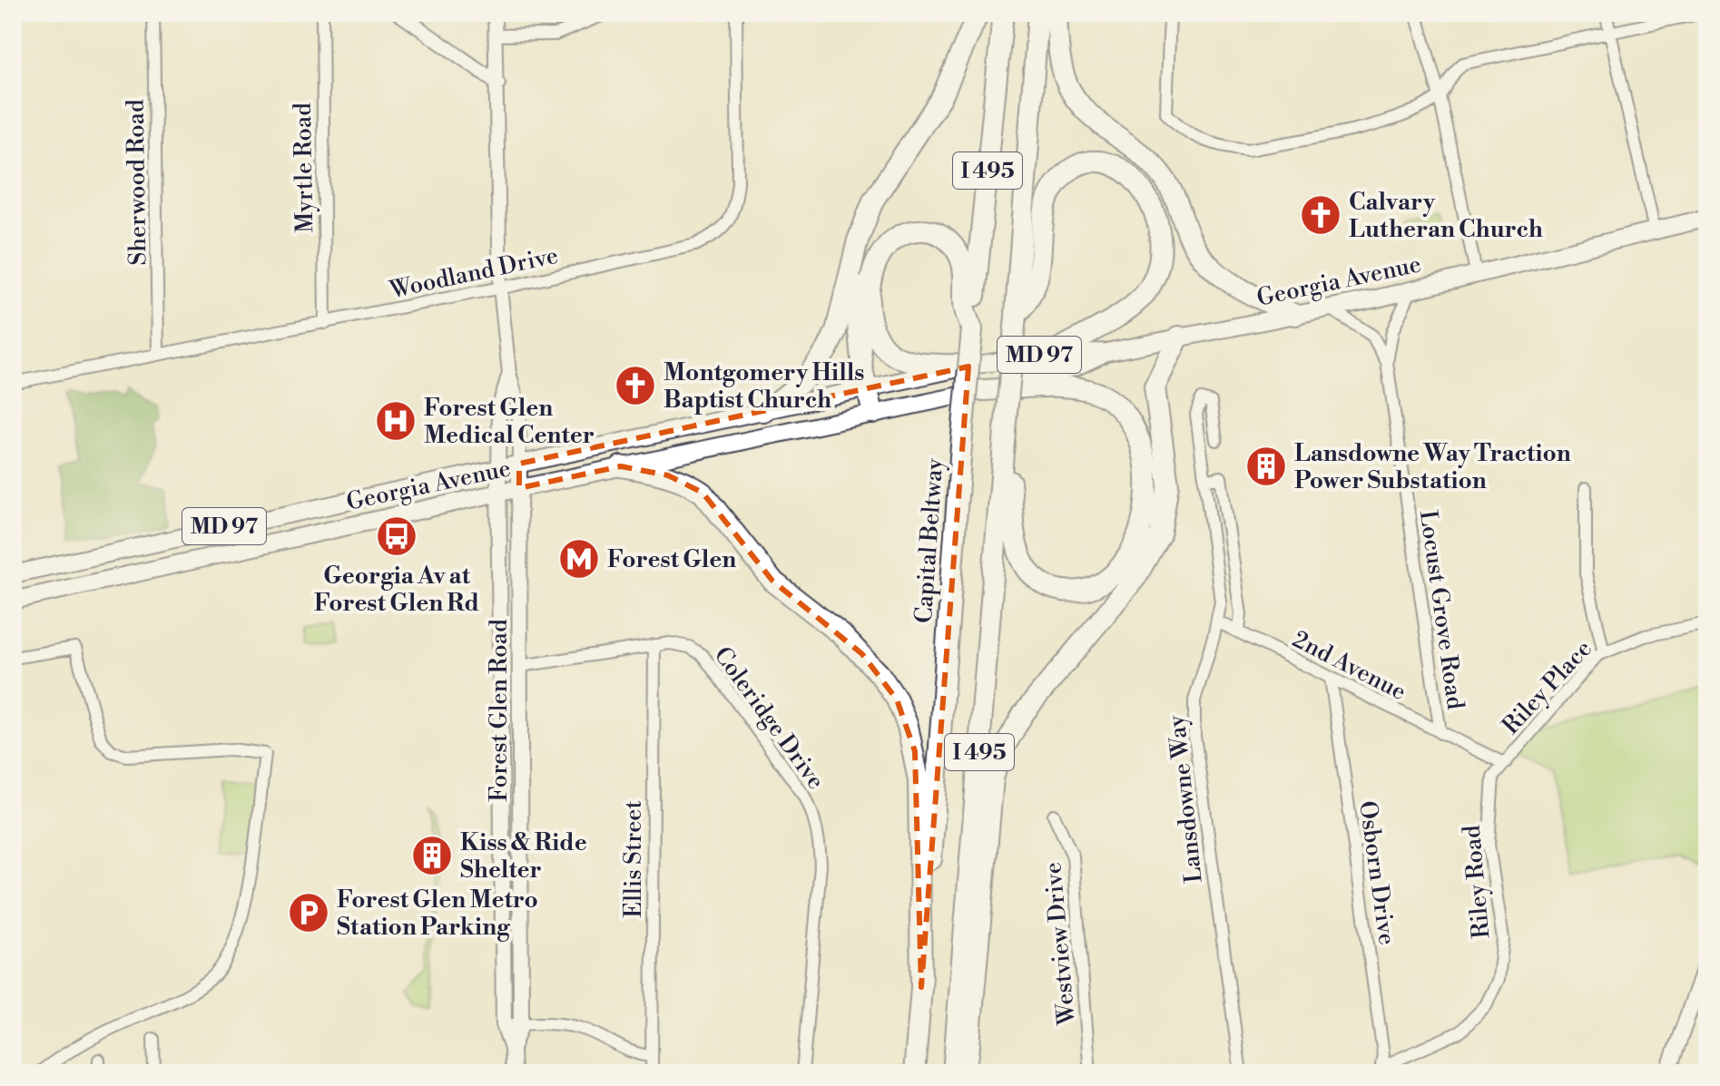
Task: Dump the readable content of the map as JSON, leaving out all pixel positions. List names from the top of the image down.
{
  "streets": {
    "highway": ["I 495", "Capital Beltway"],
    "main road": ["Georgia Avenue", "MD 97", "Forest Glen Road"],
    "street": [
      "Myrtle Road",
      "Sherwood Road",
      "Woodland Drive",
      "Locust Grove Road",
      "2nd Avenue",
      "Riley Place",
      "Coleridge Drive",
      "Lansdowne Way",
      "Ellis Street",
      "Osborn Drive",
      "Riley Road",
      "Westview Drive"
    ]
  },
  "crossings": [
    ["Myrtle Road", "Woodland Drive"],
    ["Sherwood Road", "Woodland Drive"],
    ["Woodland Drive", "Forest Glen Road"],
    ["Georgia Avenue", "Locust Grove Road"],
    ["Georgia Avenue", "Forest Glen Road"],
    ["Locust Grove Road", "2nd Avenue"],
    ["2nd Avenue", "Riley Place"],
    ["2nd Avenue", "Lansdowne Way"],
    ["2nd Avenue", "Osborn Drive"],
    ["2nd Avenue", "Riley Road"],
    ["Riley Place", "Riley Road"],
    ["Forest Glen Road", "Coleridge Drive"],
    ["Coleridge Drive", "Ellis Street"],
    ["Osborn Drive", "Riley Road"]
  ],
  "places": {
    "church": ["Calvary Lutheran Church", "Montgomery Hills Baptist Church"],
    "hospital": ["Forest Glen Medical Center"],
    "building": ["Lansdowne Way Traction Power Substation", "Kiss & Ride Shelter"],
    "bus stop": ["Georgia Av at Forest Glen Rd"],
    "metro station": ["Forest Glen"],
    "parking": ["Forest Glen Metro Station Parking"]
  }
}
